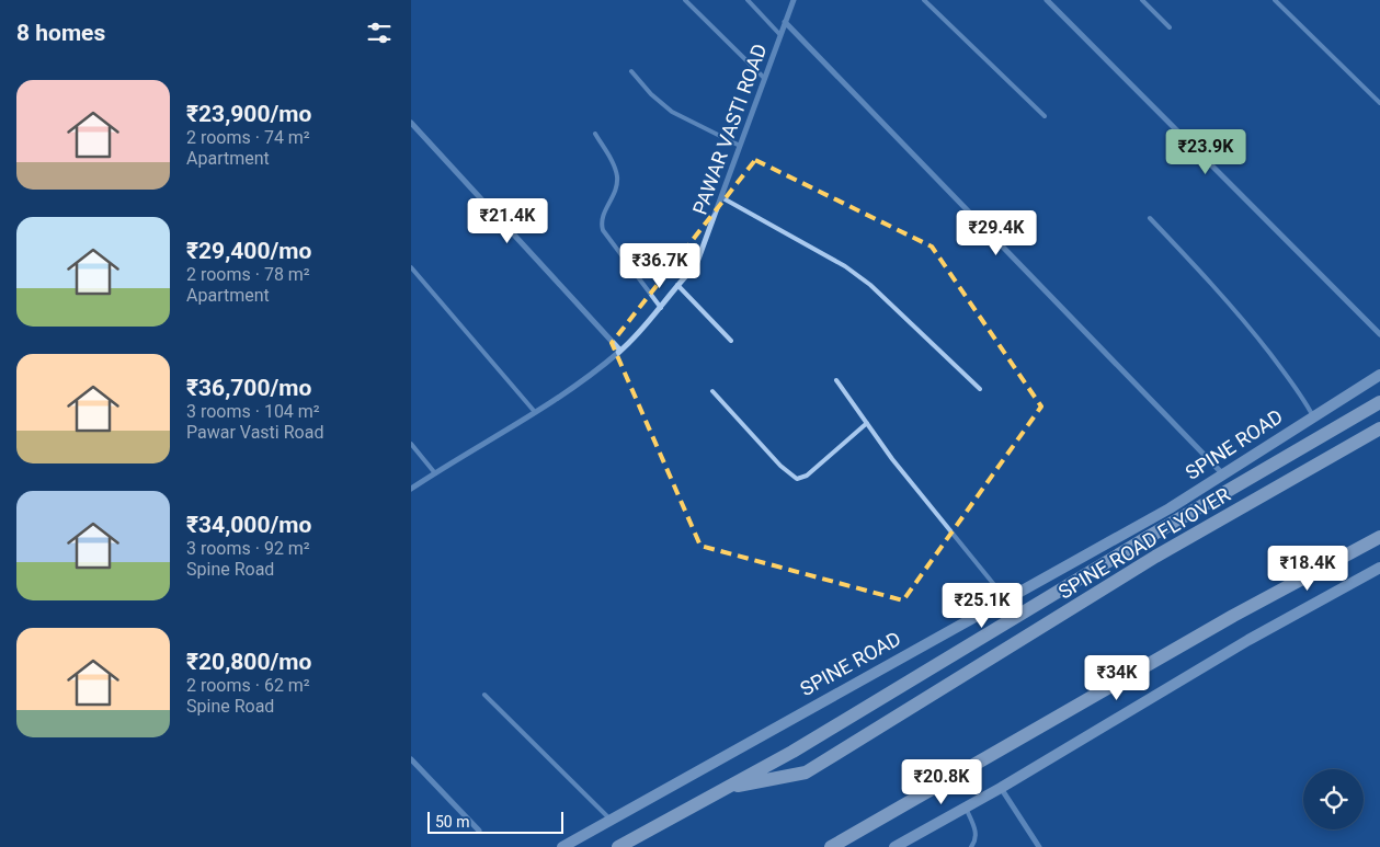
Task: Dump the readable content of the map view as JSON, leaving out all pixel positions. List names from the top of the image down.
{
  "streets": {
    "main road": ["SPINE ROAD", "SPINE ROAD FLYOVER"],
    "street": ["PAWAR VASTI ROAD"]
  },
  "crossings": [
    ["SPINE ROAD", "SPINE ROAD FLYOVER"]
  ],
  "scale_bar": "50 m",
  "page": {
    "heading": "8 homes",
    "list": [
      {
        "name": "₹23,900/mo",
        "note": "2 rooms · 74 m² · Apartment"
      },
      {
        "name": "₹29,400/mo",
        "note": "2 rooms · 78 m² · Apartment"
      },
      {
        "name": "₹36,700/mo",
        "note": "3 rooms · 104 m² · Pawar Vasti Road"
      },
      {
        "name": "₹34,000/mo",
        "note": "3 rooms · 92 m² · Spine Road"
      },
      {
        "name": "₹20,800/mo",
        "note": "2 rooms · 62 m² · Spine Road"
      }
    ],
    "price": [
      "₹23.9K",
      "₹21.4K",
      "₹29.4K",
      "₹36.7K",
      "₹18.4K",
      "₹25.1K",
      "₹34K",
      "₹20.8K"
    ],
    "scale": "50 m"
  }
}
